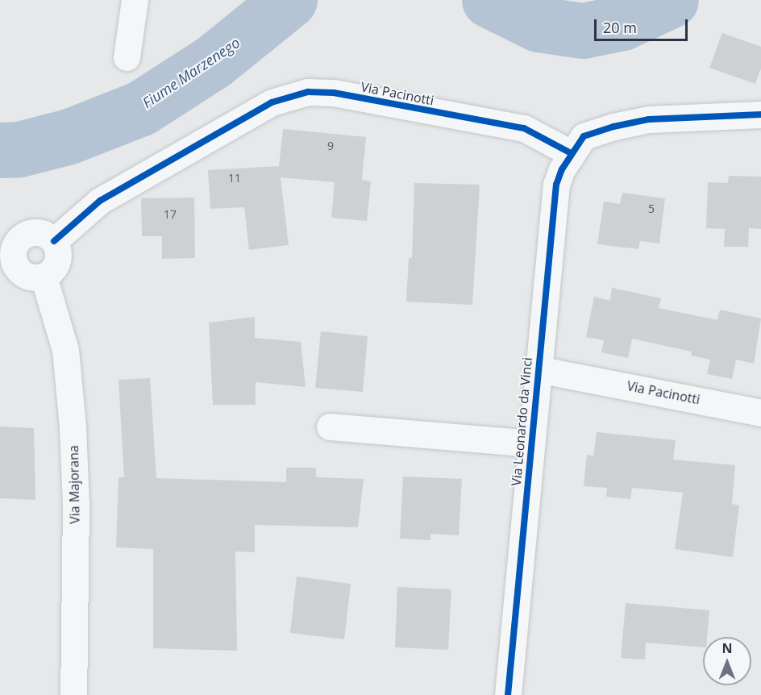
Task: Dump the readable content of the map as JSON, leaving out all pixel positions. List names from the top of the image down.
{
  "streets": {
    "street": ["Via Pacinotti", "Via Leonardo da Vinci", "Via Majorana"]
  },
  "crossings": [
    ["Via Pacinotti", "Via Leonardo da Vinci"],
    ["Via Pacinotti", "Via Majorana"]
  ],
  "water": ["Fiume Marzenego"],
  "house_numbers": [
    "9",
    "11",
    "5",
    "17"
  ],
  "scale_bar": "20 m",
  "north": "top"
}
